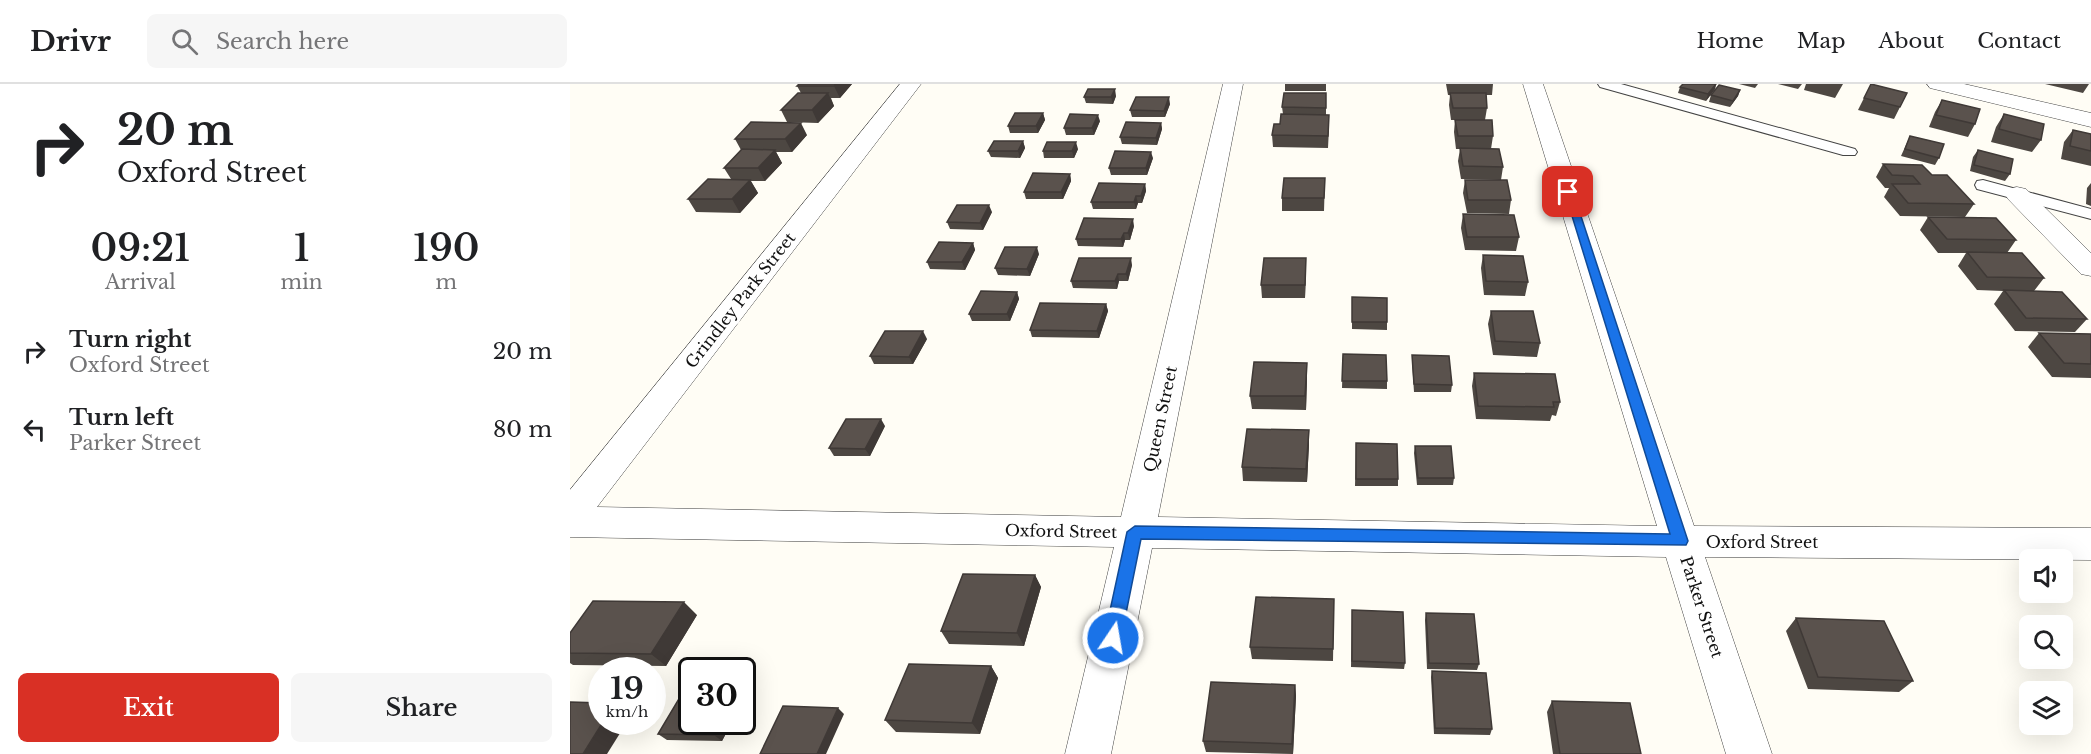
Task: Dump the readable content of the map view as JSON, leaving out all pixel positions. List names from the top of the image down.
{
  "streets": {
    "street": [
      "Grindley Park Street",
      "Queen Street",
      "Oxford Street",
      "Parker Street"
    ]
  },
  "crossings": [
    ["Queen Street", "Oxford Street"],
    ["Oxford Street", "Parker Street"]
  ],
  "page": {
    "header": "Drivr",
    "search": "Search here",
    "nav": [
      "Home",
      "Map",
      "About",
      "Contact"
    ],
    "turn": ["20 m", "Oxford Street"],
    "eta": [
      "09:21",
      "Arrival",
      "1",
      "min",
      "190",
      "m"
    ],
    "list": [
      {
        "name": "Turn right",
        "note": "Oxford Street",
        "value": "20 m"
      },
      {
        "name": "Turn left",
        "note": "Parker Street",
        "value": "80 m"
      }
    ],
    "speed": "19 km/h",
    "limit": "30",
    "buttons": ["Exit", "Share"]
  }
}
